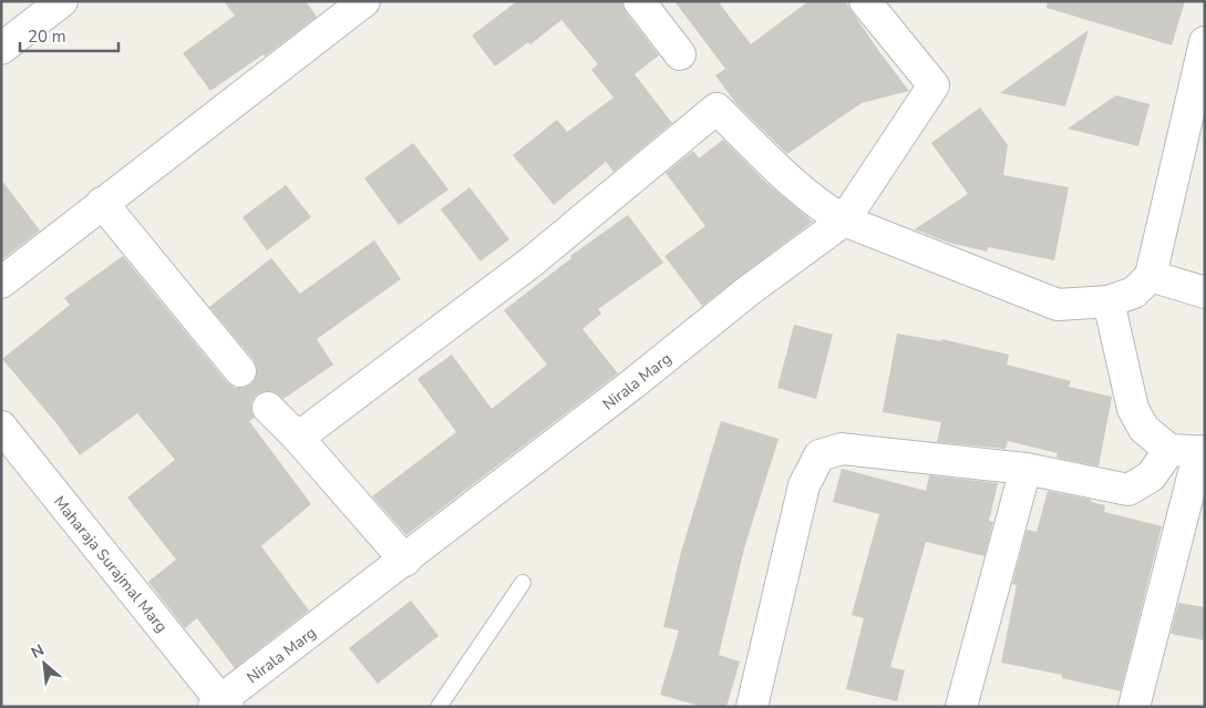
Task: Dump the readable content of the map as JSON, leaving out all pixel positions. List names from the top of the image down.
{
  "streets": {
    "street": ["Nirala Marg", "Maharaja Surajmal Marg"]
  },
  "crossings": [
    ["Nirala Marg", "Maharaja Surajmal Marg"]
  ],
  "scale_bar": "20 m",
  "north": "top left"
}
